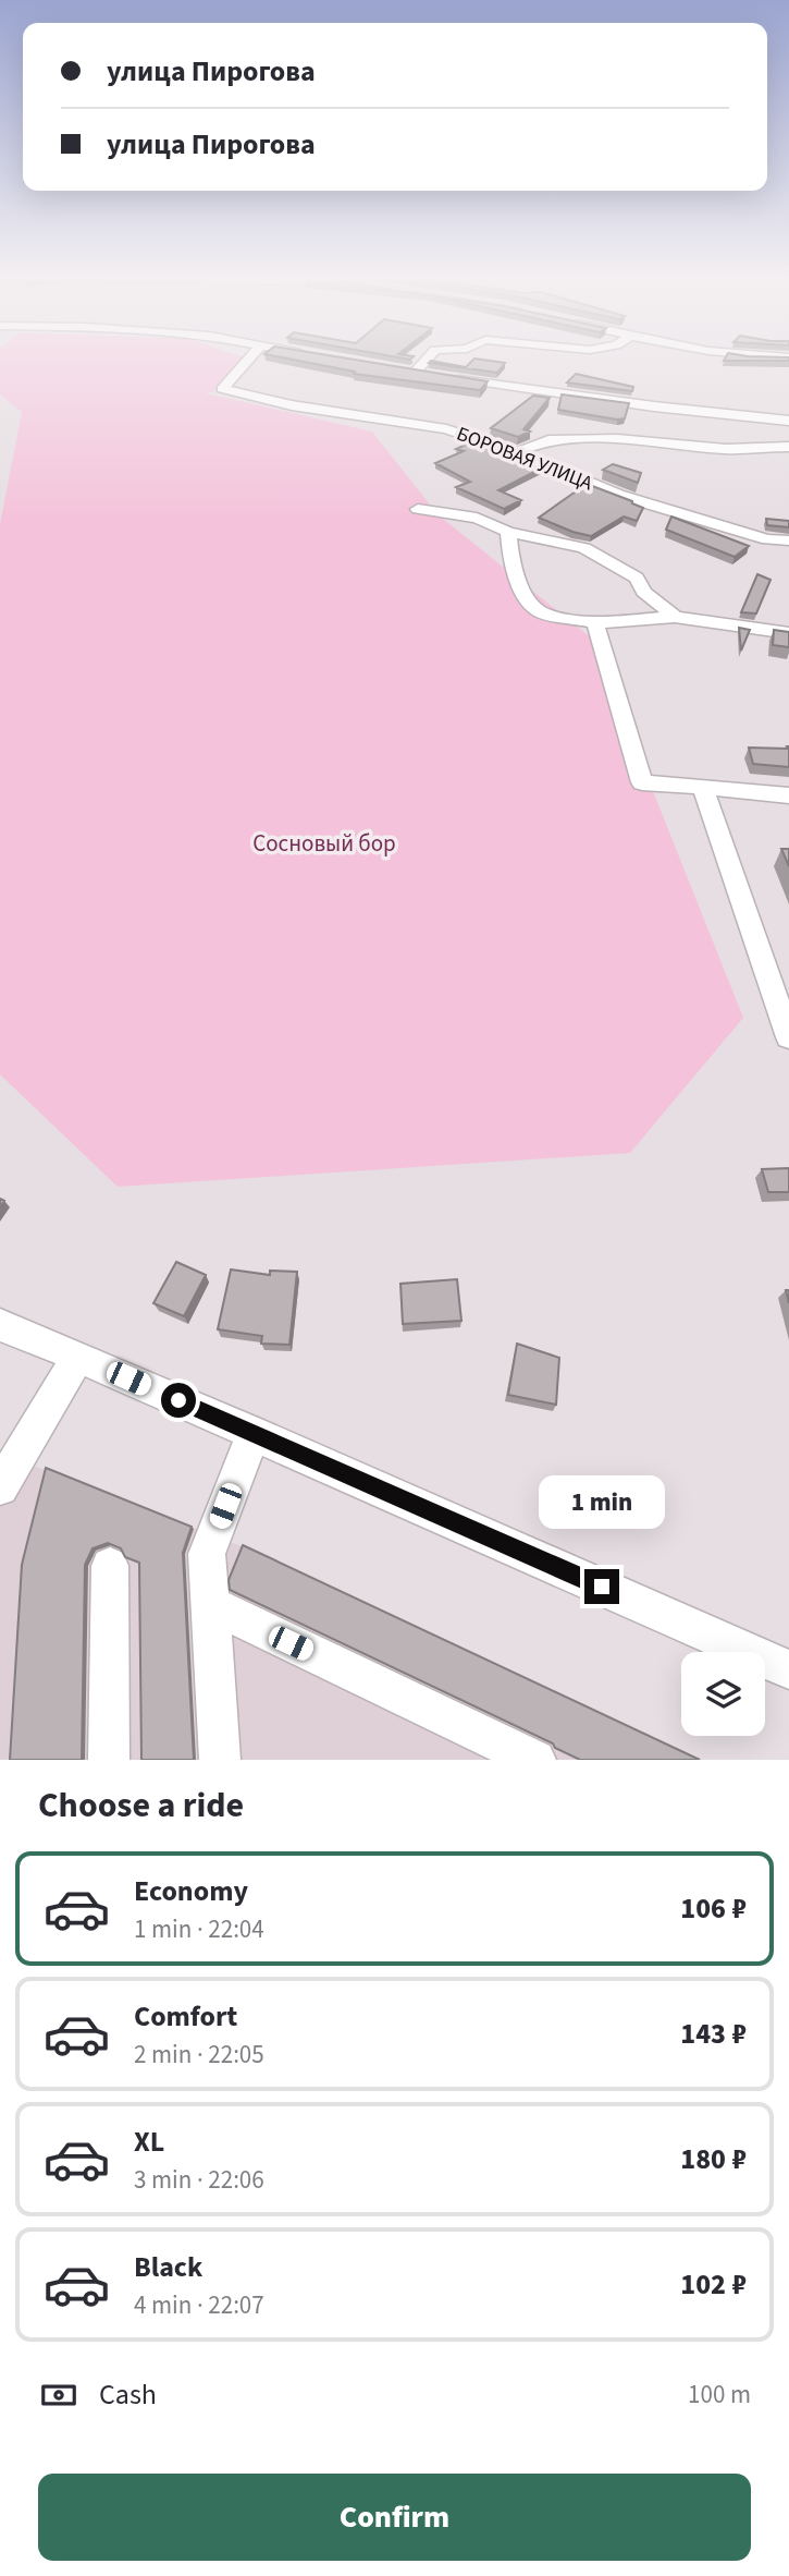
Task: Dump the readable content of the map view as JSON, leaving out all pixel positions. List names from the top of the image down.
{
  "streets": {
    "street": ["БОРОВАЯ УЛИЦА"]
  },
  "parks": ["Сосновый бор"],
  "page": {
    "banner": ["улица Пирогова", "улица Пирогова"],
    "bubble": "1 min",
    "heading": "Choose a ride",
    "list": [
      {
        "name": "Economy",
        "note": "1 min · 22:04",
        "value": "106 ₽"
      },
      {
        "name": "Comfort",
        "note": "2 min · 22:05",
        "value": "143 ₽"
      },
      {
        "name": "XL",
        "note": "3 min · 22:06",
        "value": "180 ₽"
      },
      {
        "name": "Black",
        "note": "4 min · 22:07",
        "value": "102 ₽"
      }
    ],
    "pay": ["Cash", "100 m"],
    "buttons": "Confirm"
  }
}
